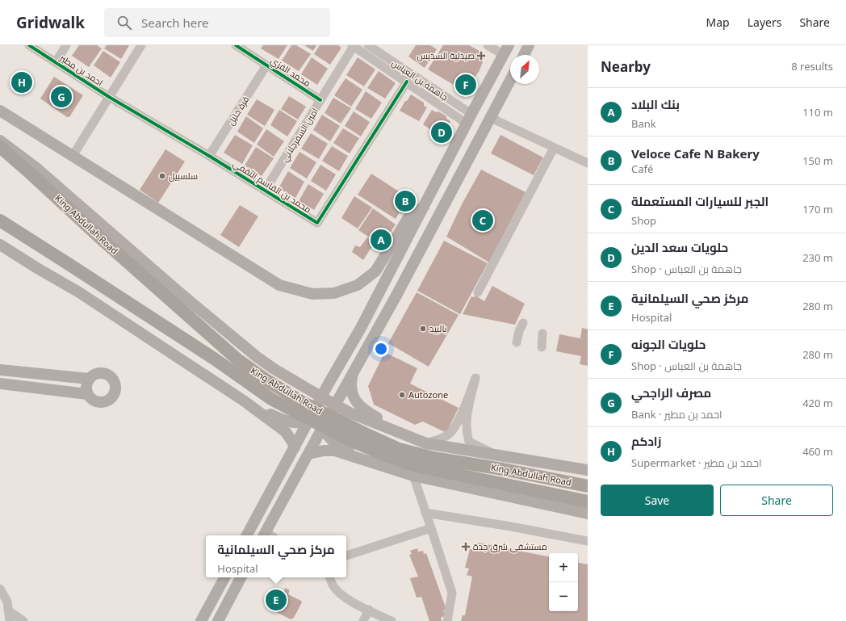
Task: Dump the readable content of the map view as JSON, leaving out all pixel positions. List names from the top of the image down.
{
  "streets": {
    "highway": ["King Abdullah Road"],
    "street": [
      "احمد بن مطير",
      "محمد الفزي",
      "جاهمة بن العباس",
      "قرة خليل",
      "امين السفرجلاني",
      "محمد بن القاسم الثقفي"
    ]
  },
  "crossings": [
    ["احمد بن مطير", "محمد بن القاسم الثقفي"],
    ["محمد الفزي", "قرة خليل"],
    ["محمد الفزي", "امين السفرجلاني"],
    ["جاهمة بن العباس", "امين السفرجلاني"],
    ["جاهمة بن العباس", "محمد بن القاسم الثقفي"],
    ["قرة خليل", "محمد بن القاسم الثقفي"],
    ["امين السفرجلاني", "محمد بن القاسم الثقفي"]
  ],
  "places": {
    "health": ["صيدلية السديس", "مستشفى شرق جدة"],
    "other": ["سلسبيل", "بالبيد", "Autozone"]
  },
  "north": "top right",
  "page": {
    "header": "Gridwalk",
    "search": "Search here",
    "nav": ["Map", "Layers", "Share"],
    "heading": ["Nearby", "8 results"],
    "pins": [
      "H",
      "F",
      "G",
      "D",
      "B",
      "C",
      "A",
      "E"
    ],
    "list": [
      {
        "mark": "A",
        "name": "بنك البلاد",
        "note": "Bank",
        "value": "110 m"
      },
      {
        "mark": "B",
        "name": "Veloce Cafe N Bakery",
        "note": "Café",
        "value": "150 m"
      },
      {
        "mark": "C",
        "name": "الجبر للسيارات المستعملة",
        "note": "Shop",
        "value": "170 m"
      },
      {
        "mark": "D",
        "name": "حلويات سعد الدين",
        "note": "Shop · جاهمة بن العباس",
        "value": "230 m"
      },
      {
        "mark": "E",
        "name": "مركز صحي السيلمانية",
        "note": "Hospital",
        "value": "280 m"
      },
      {
        "mark": "F",
        "name": "حلويات الجونه",
        "note": "Shop · جاهمة بن العباس",
        "value": "280 m"
      },
      {
        "mark": "G",
        "name": "مصرف الراجحي",
        "note": "Bank · احمد بن مطير",
        "value": "420 m"
      },
      {
        "mark": "H",
        "name": "زادكم",
        "note": "Supermarket · احمد بن مطير",
        "value": "460 m"
      }
    ],
    "buttons": ["Save", "Share"],
    "popup": ["مركز صحي السيلمانية", "Hospital"],
    "map_buttons": ["+", "−"]
  }
}
